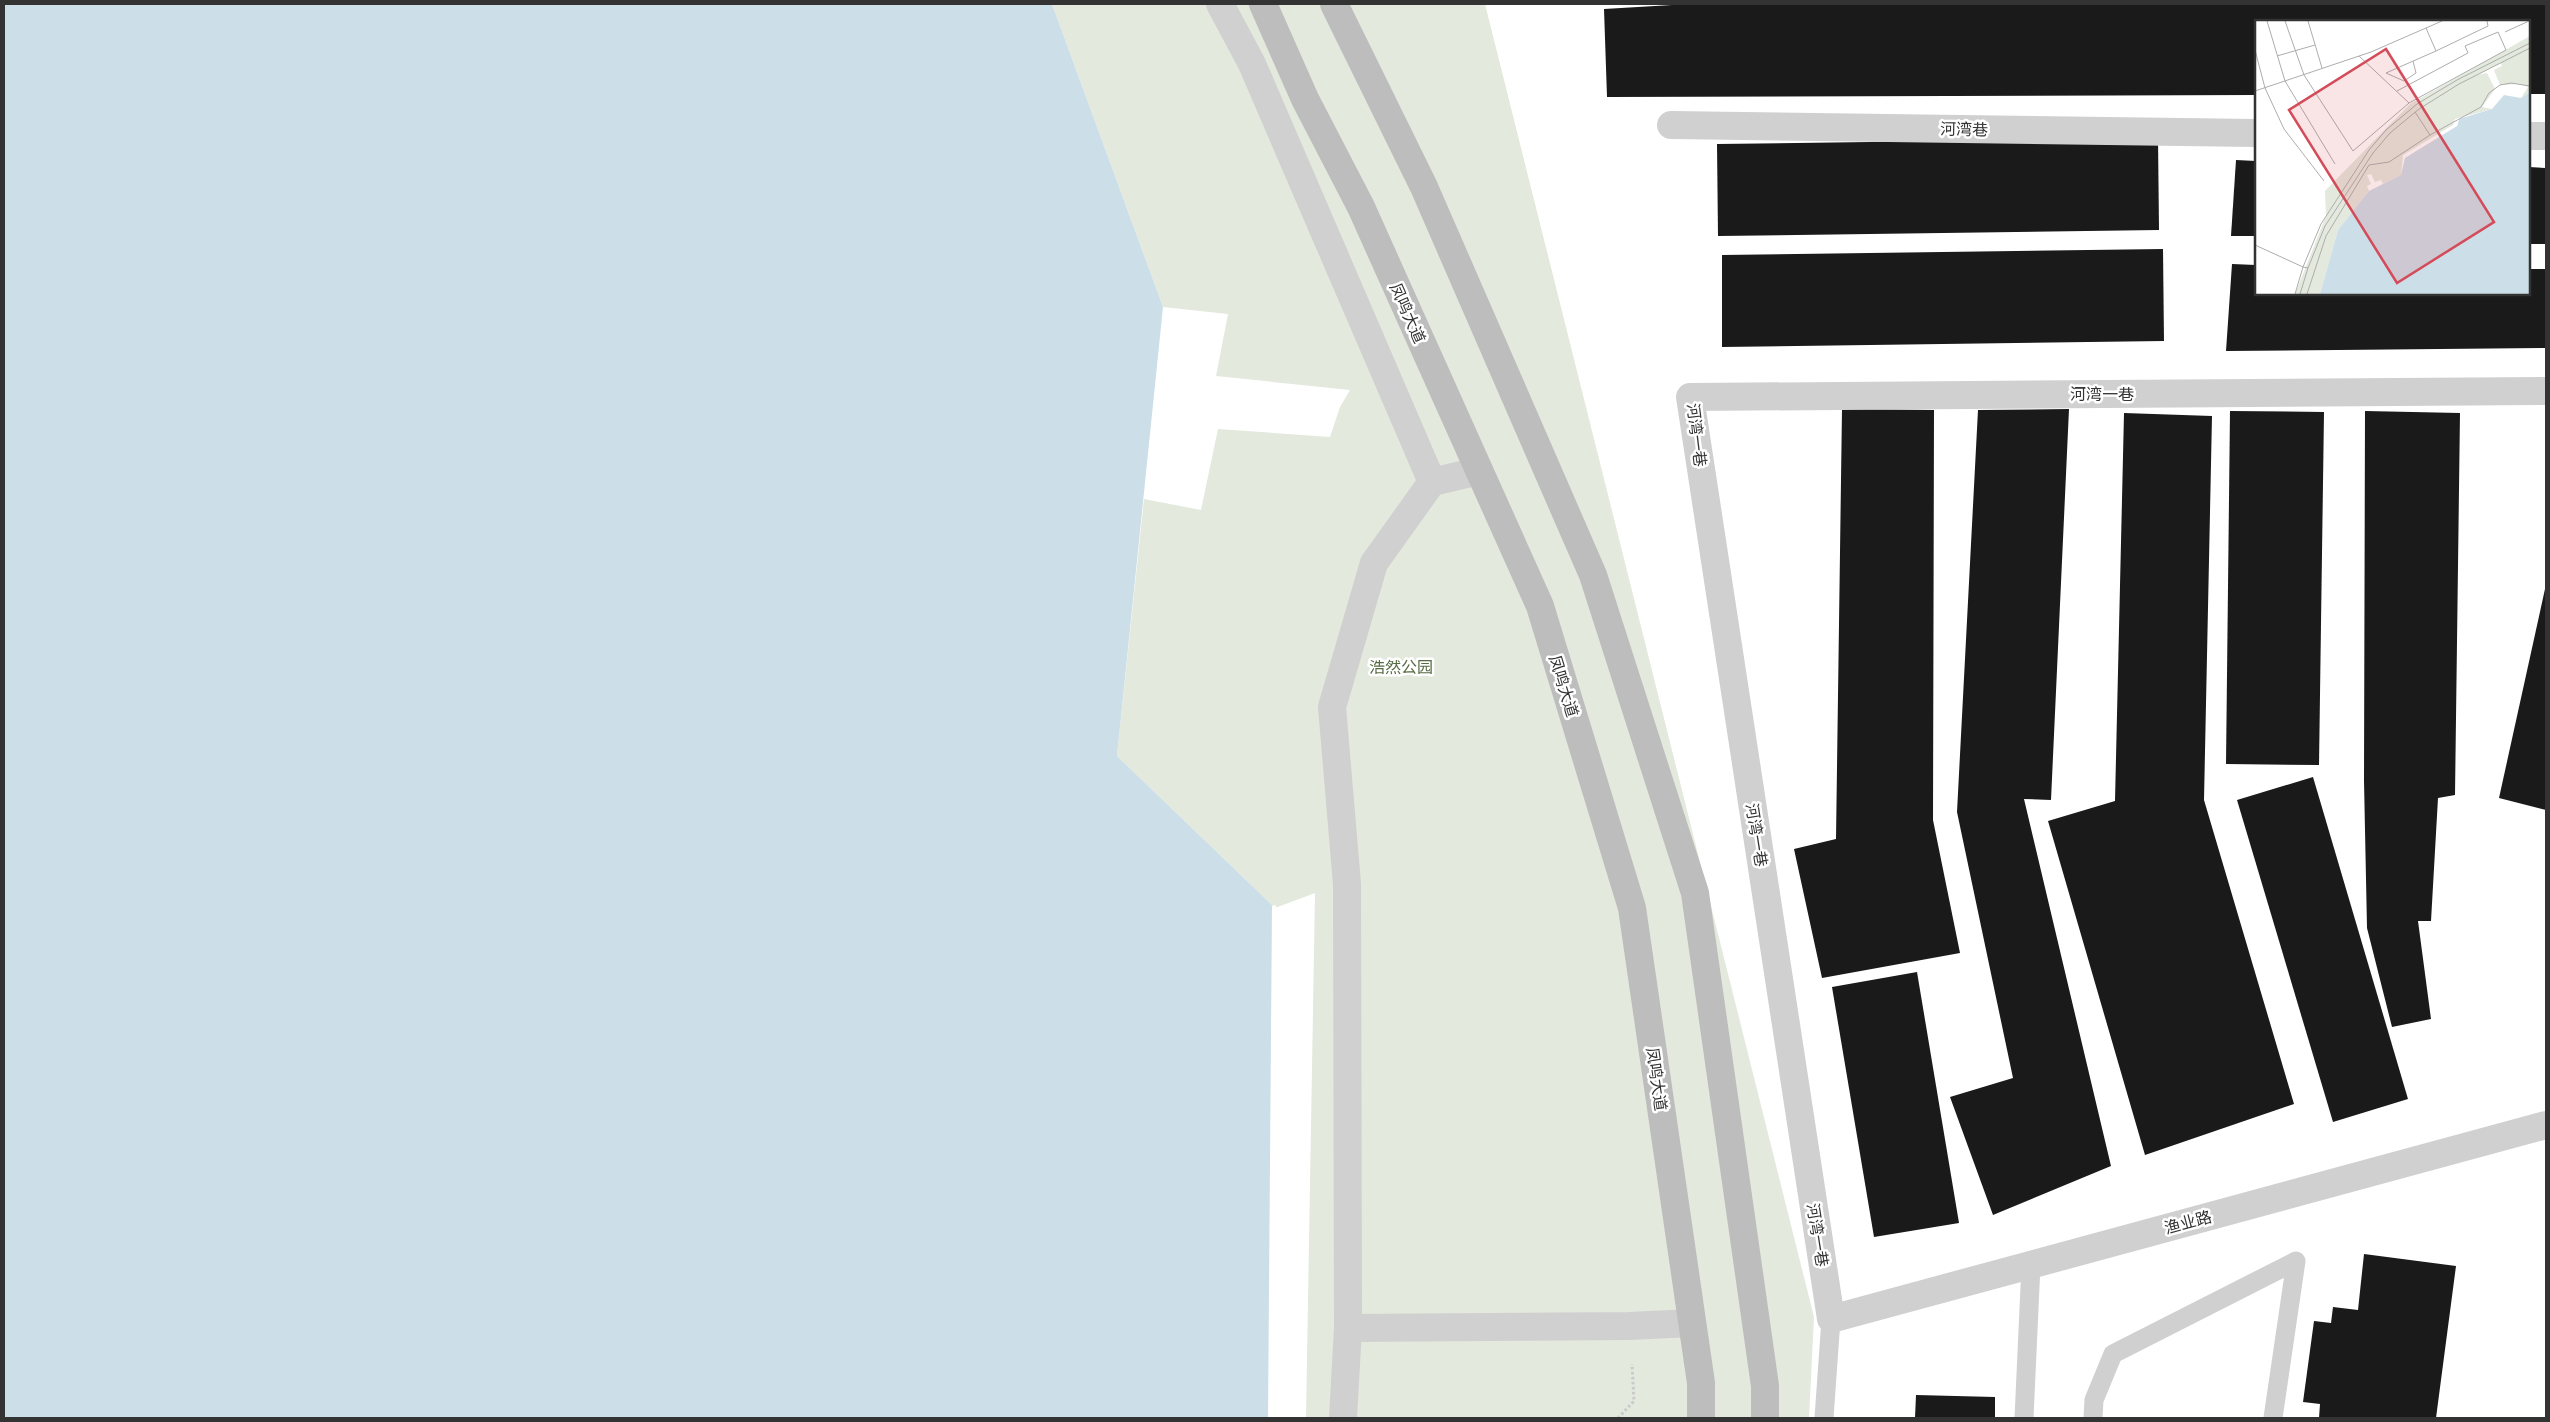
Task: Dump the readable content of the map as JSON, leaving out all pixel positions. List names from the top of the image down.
{
  "streets": {
    "main road": ["凤鸣大道"],
    "street": ["河湾巷", "河湾一巷", "渔业路"]
  },
  "crossings": [
    ["河湾一巷", "渔业路"]
  ],
  "parks": ["浩然公园"]
}
